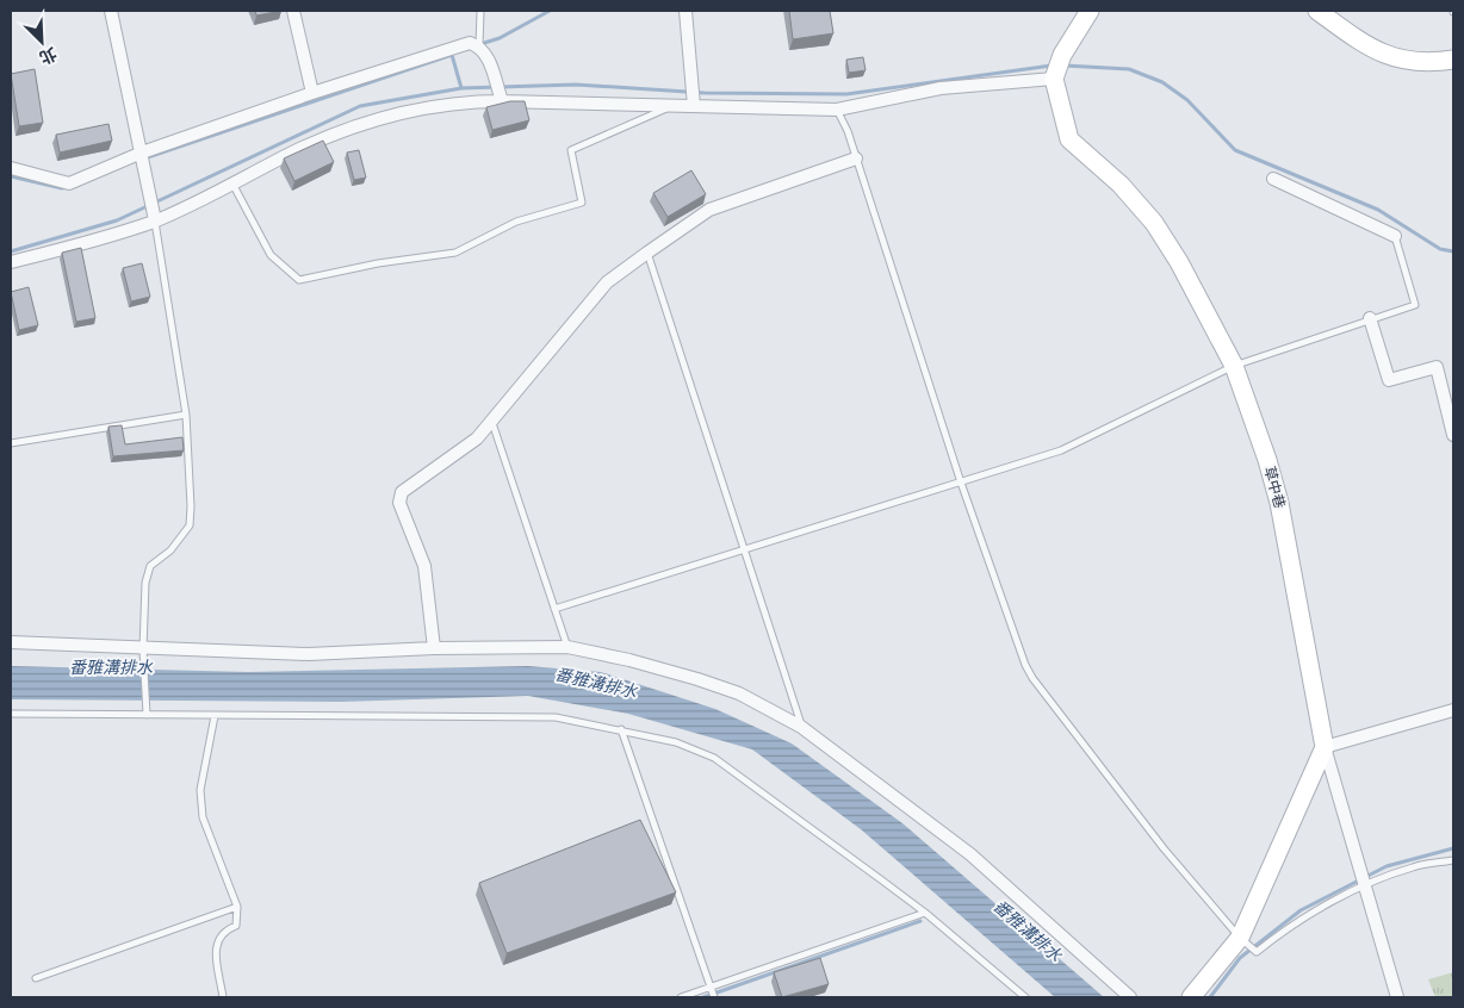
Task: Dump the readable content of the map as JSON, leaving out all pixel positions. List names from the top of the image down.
{
  "streets": {
    "street": ["草中巷"]
  },
  "water": ["番雅溝排水"],
  "north": "bottom right"
}
